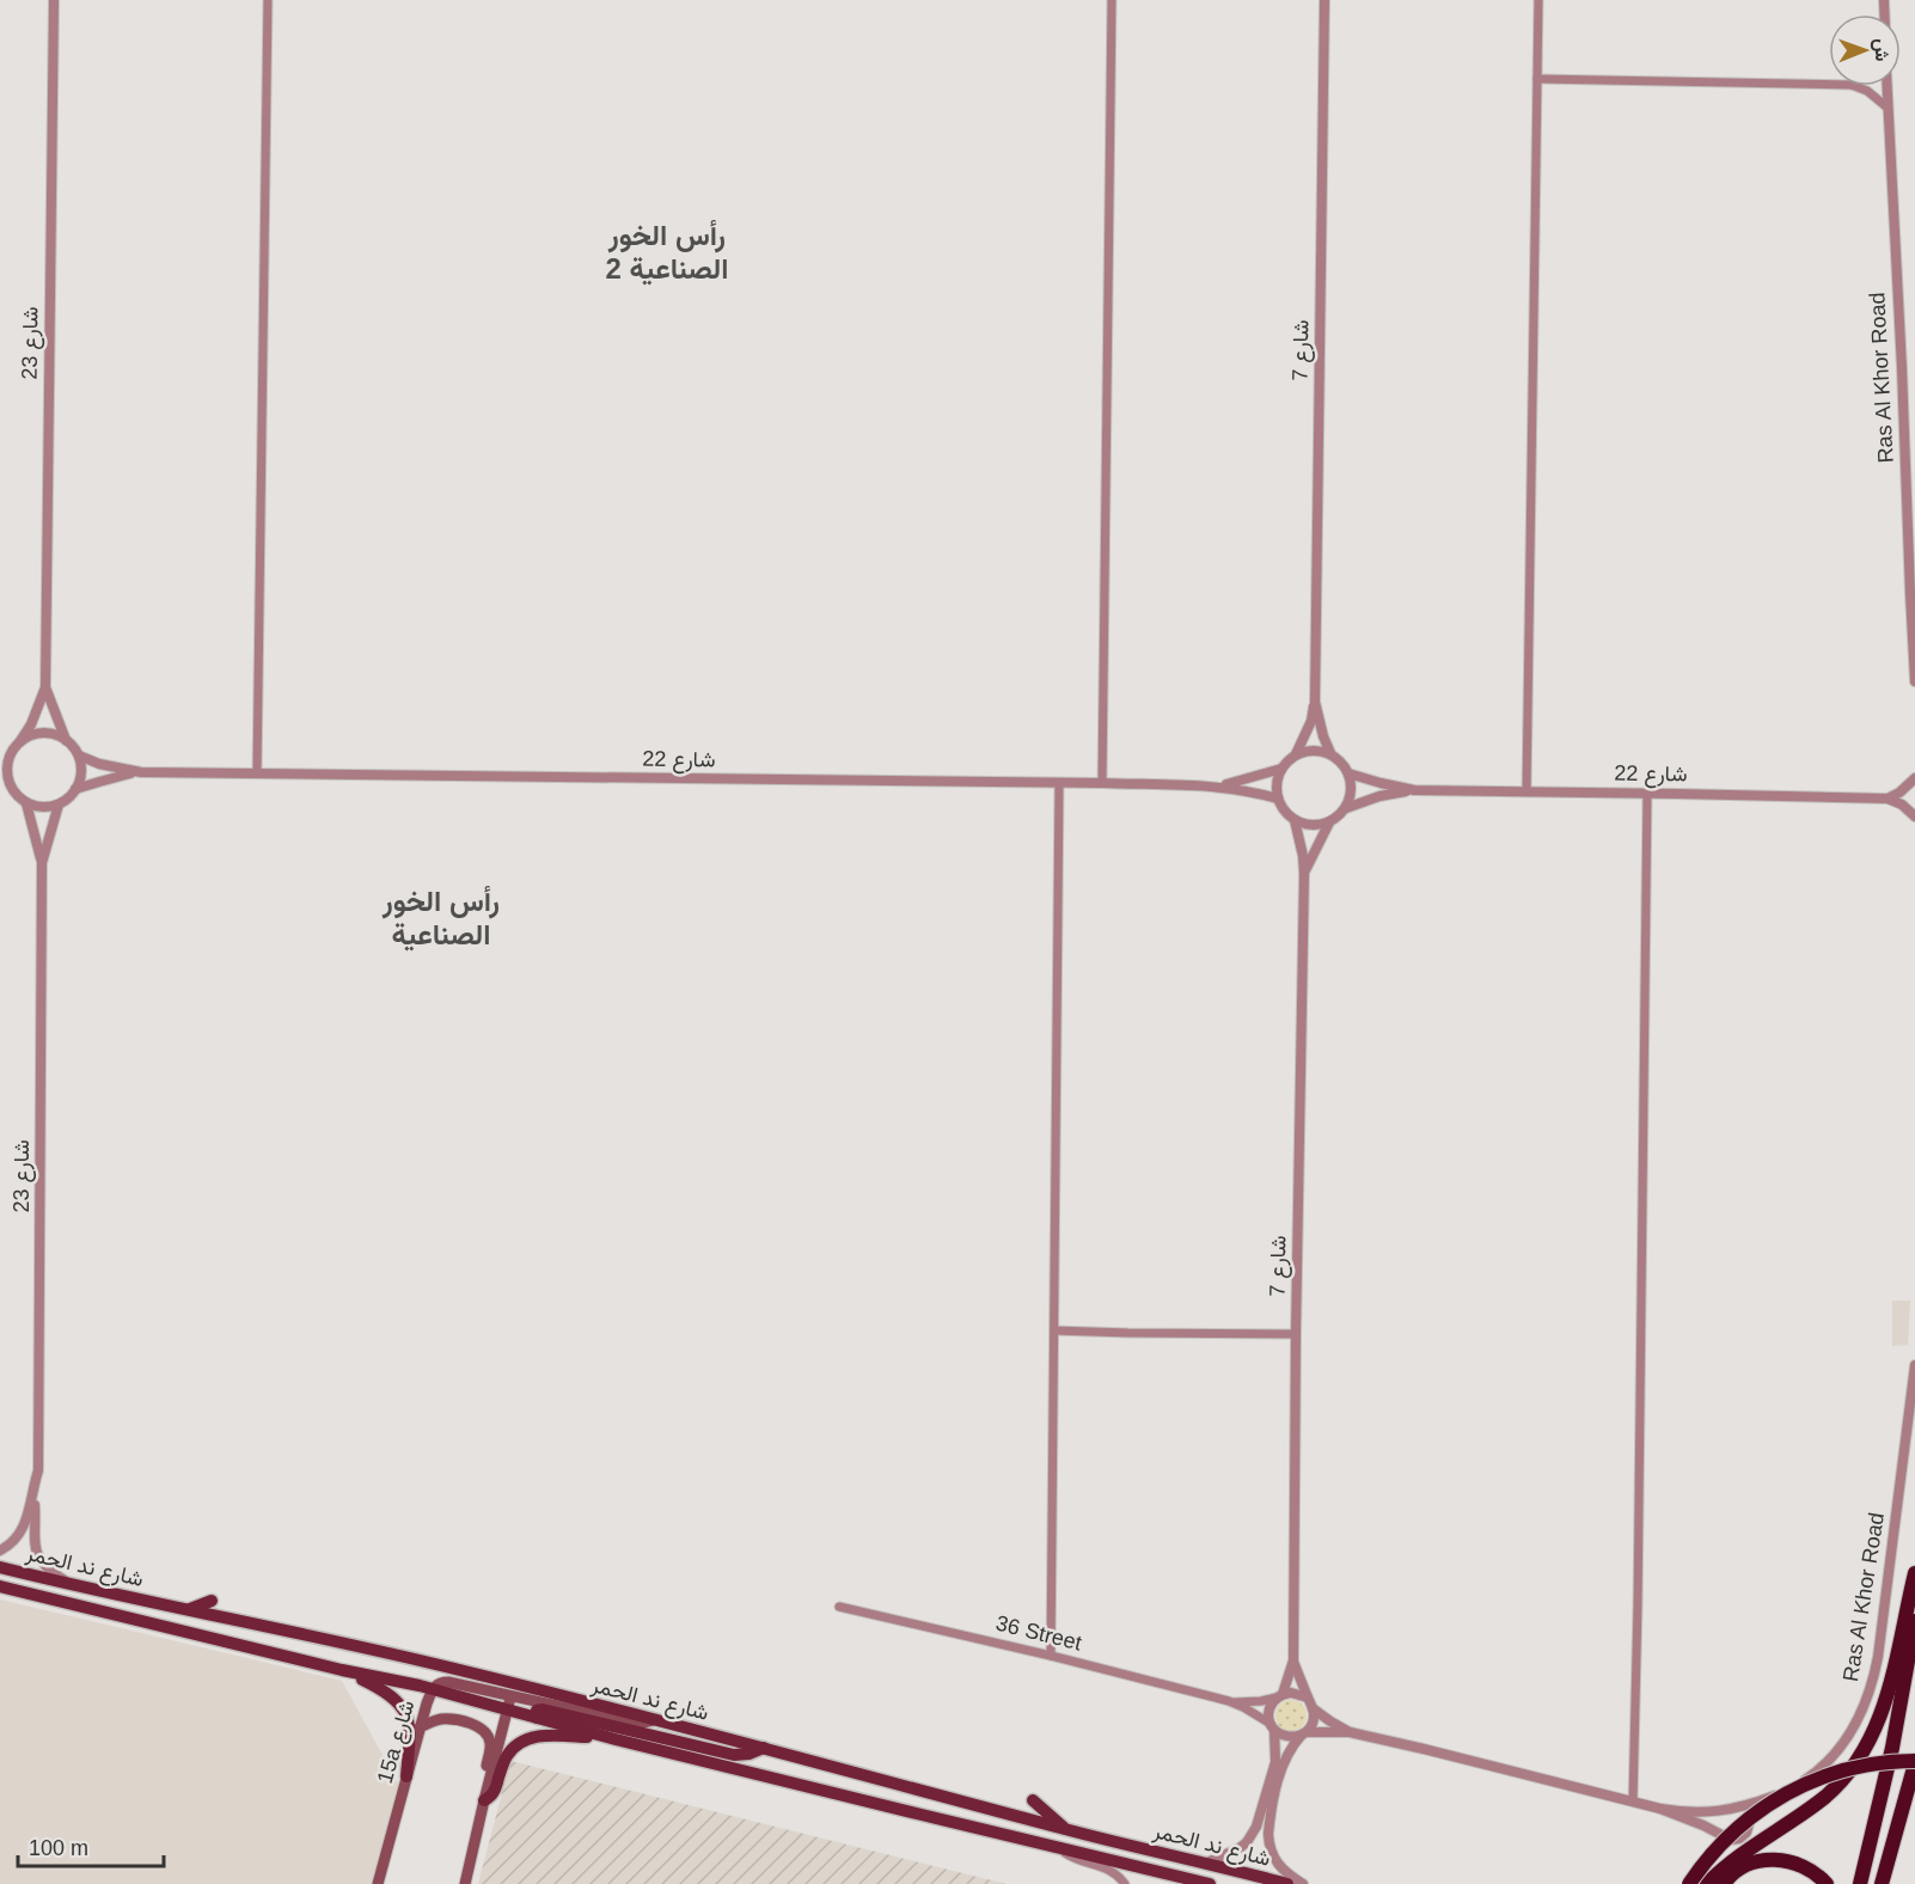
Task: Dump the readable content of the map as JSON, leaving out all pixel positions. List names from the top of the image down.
{
  "streets": {
    "main road": ["شارع ند الحمر", "15a شارع"],
    "street": [
      "شارع 23",
      "شارع 7",
      "Ras Al Khor Road",
      "شارع 22",
      "36 Street"
    ]
  },
  "crossings": [
    ["شارع 23", "شارع 22"],
    ["شارع 23", "شارع ند الحمر"],
    ["شارع 7", "شارع 22"],
    ["شارع 7", "36 Street"],
    ["شارع ند الحمر", "15a شارع"]
  ],
  "districts": ["رأس الخور الصناعية 2", "رأس الخور الصناعية"],
  "scale_bar": "100 m",
  "north": "right"
}
